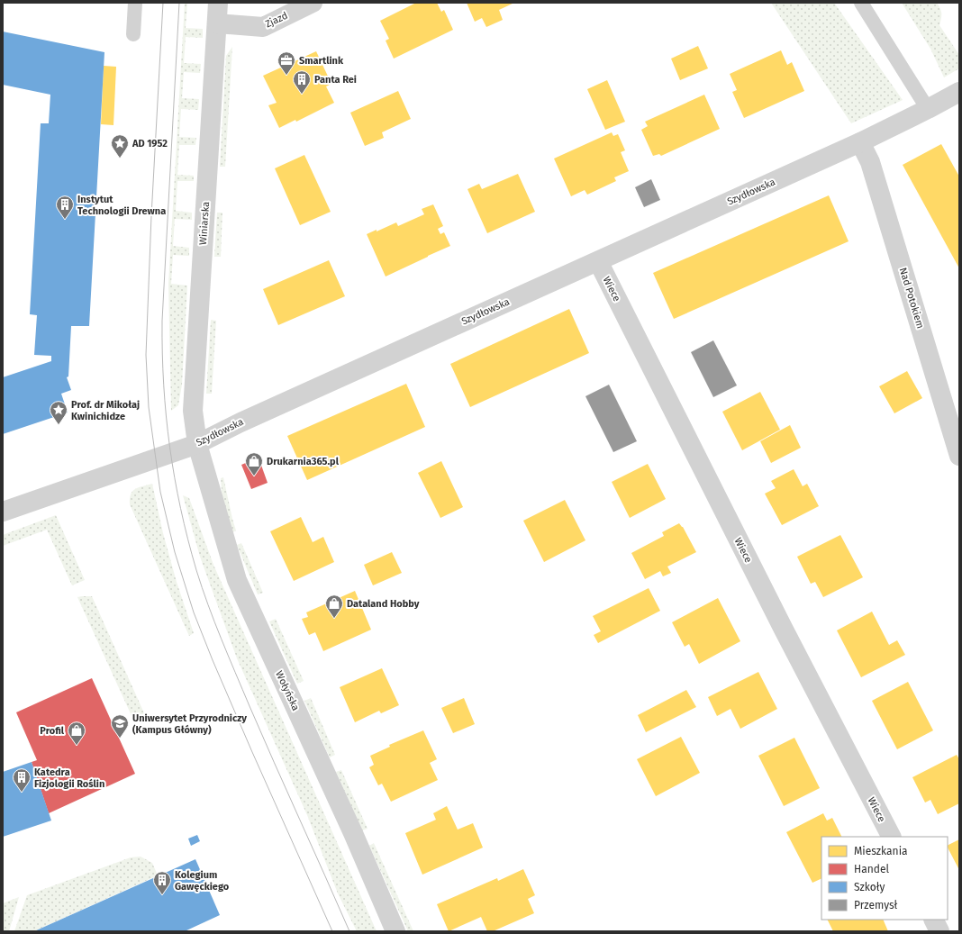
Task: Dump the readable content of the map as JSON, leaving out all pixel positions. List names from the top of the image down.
{
  "streets": {
    "street": [
      "Zjazd",
      "Szydłowska",
      "Winiarska",
      "Wiece",
      "Nad Potokiem",
      "Wołyńska"
    ]
  },
  "crossings": [
    ["Zjazd", "Winiarska"],
    ["Szydłowska", "Winiarska"],
    ["Szydłowska", "Wiece"],
    ["Szydłowska", "Nad Potokiem"],
    ["Szydłowska", "Wołyńska"],
    ["Winiarska", "Wołyńska"]
  ],
  "places": {
    "office": ["Smartlink"],
    "building": [
      "Panta Rei",
      "Instytut Technologii Drewna",
      "Katedra Fizjologii Roślin",
      "Kolegium Gawęckiego"
    ],
    "place": ["AD 1952", "Prof. dr Mikołaj Kwinichidze"],
    "shop": ["Drukarnia365.pl", "Dataland Hobby", "Profil"],
    "school or university": ["Uniwersytet Przyrodniczy (Kampus Główny)"]
  },
  "legend": [
    "Mieszkania",
    "Handel",
    "Szkoły",
    "Przemysł"
  ]
}
